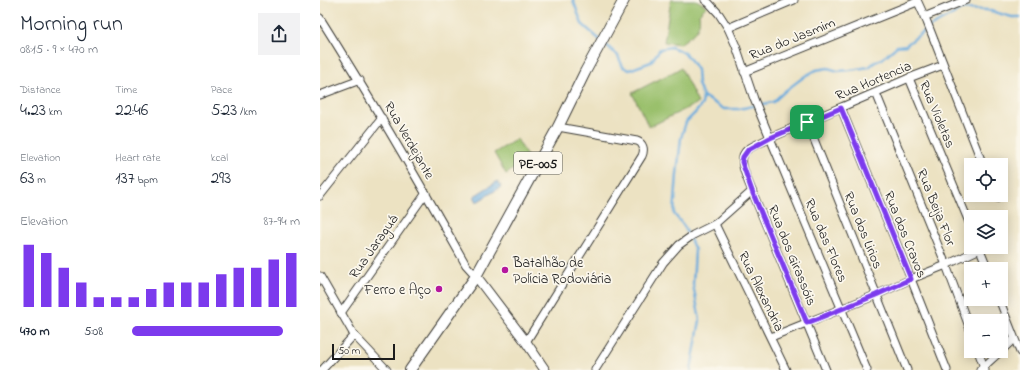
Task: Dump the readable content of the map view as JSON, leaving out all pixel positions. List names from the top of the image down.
{
  "streets": {
    "main road": ["PE-005"],
    "street": [
      "Rua do Jasmim",
      "Rua Hortencia",
      "Rua Violetas",
      "Rua Verdejante",
      "Rua Beija Flor",
      "Rua dos Lirios",
      "Rua dos Cravos",
      "Rua das Flores",
      "Rua Jaraguá",
      "Rua dos Girassóis",
      "Rua Alexandria"
    ]
  },
  "crossings": [
    ["Rua do Jasmim", "Rua das Flores"],
    ["Rua Hortencia", "Rua Violetas"],
    ["Rua Hortencia", "Rua Beija Flor"],
    ["Rua Hortencia", "Rua dos Lirios"],
    ["Rua Hortencia", "Rua dos Cravos"],
    ["Rua Hortencia", "Rua das Flores"],
    ["Rua Hortencia", "Rua dos Girassóis"],
    ["Rua Verdejante", "PE-005"],
    ["Rua Verdejante", "Rua Jaraguá"]
  ],
  "places": ["Batalhão de Polícia Rodoviária", "Ferro e Aço"],
  "scale_bar": "50 m",
  "page": {
    "heading": ["Morning run", "08:15 · 9 × 470 m"],
    "stats": [
      ["Distance", "4.23 km"],
      ["Time", "22:46"],
      ["Pace", "5:23 /km"],
      ["Elevation", "63 m"],
      ["Heart rate", "137 bpm"],
      ["kcal", "293"]
    ],
    "map_buttons": ["+", "−"],
    "chart": ["Elevation", "87–94 m"],
    "list": [
      {
        "name": "470 m",
        "note": "5:08"
      }
    ],
    "scale": "50 m"
  }
}
